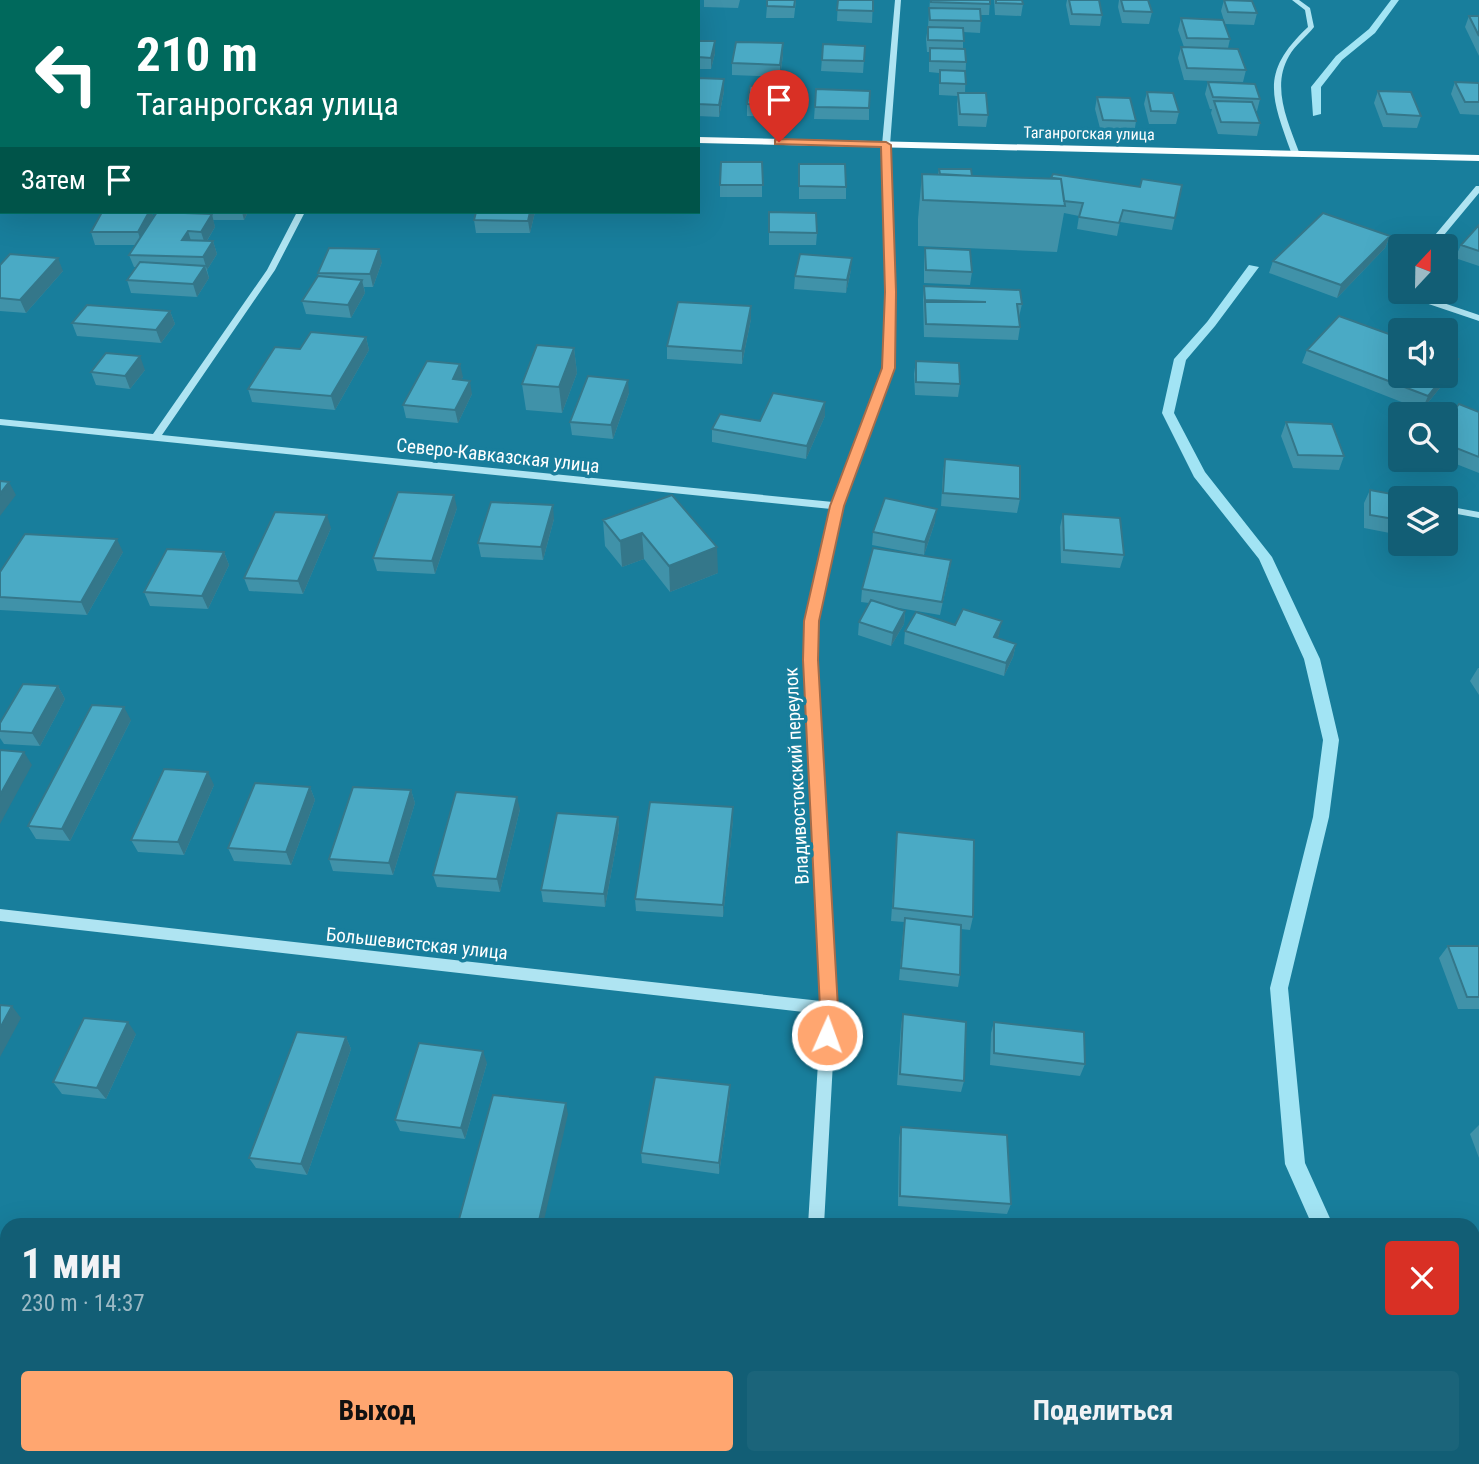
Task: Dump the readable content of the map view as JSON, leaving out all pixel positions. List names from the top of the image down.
{
  "streets": {
    "main road": ["Таганрогская улица"],
    "street": ["Северо-Кавказская улица", "Владивостокский переулок", "Большевистская улица"]
  },
  "crossings": [
    ["Таганрогская улица", "Владивостокский переулок"],
    ["Северо-Кавказская улица", "Владивостокский переулок"],
    ["Владивостокский переулок", "Большевистская улица"]
  ],
  "north": "top",
  "page": {
    "turn": ["210 m", "Таганрогская улица"],
    "then": "Затем",
    "heading": ["1 мин", "230 m · 14:37"],
    "buttons": ["Выход", "Поделиться"]
  }
}
